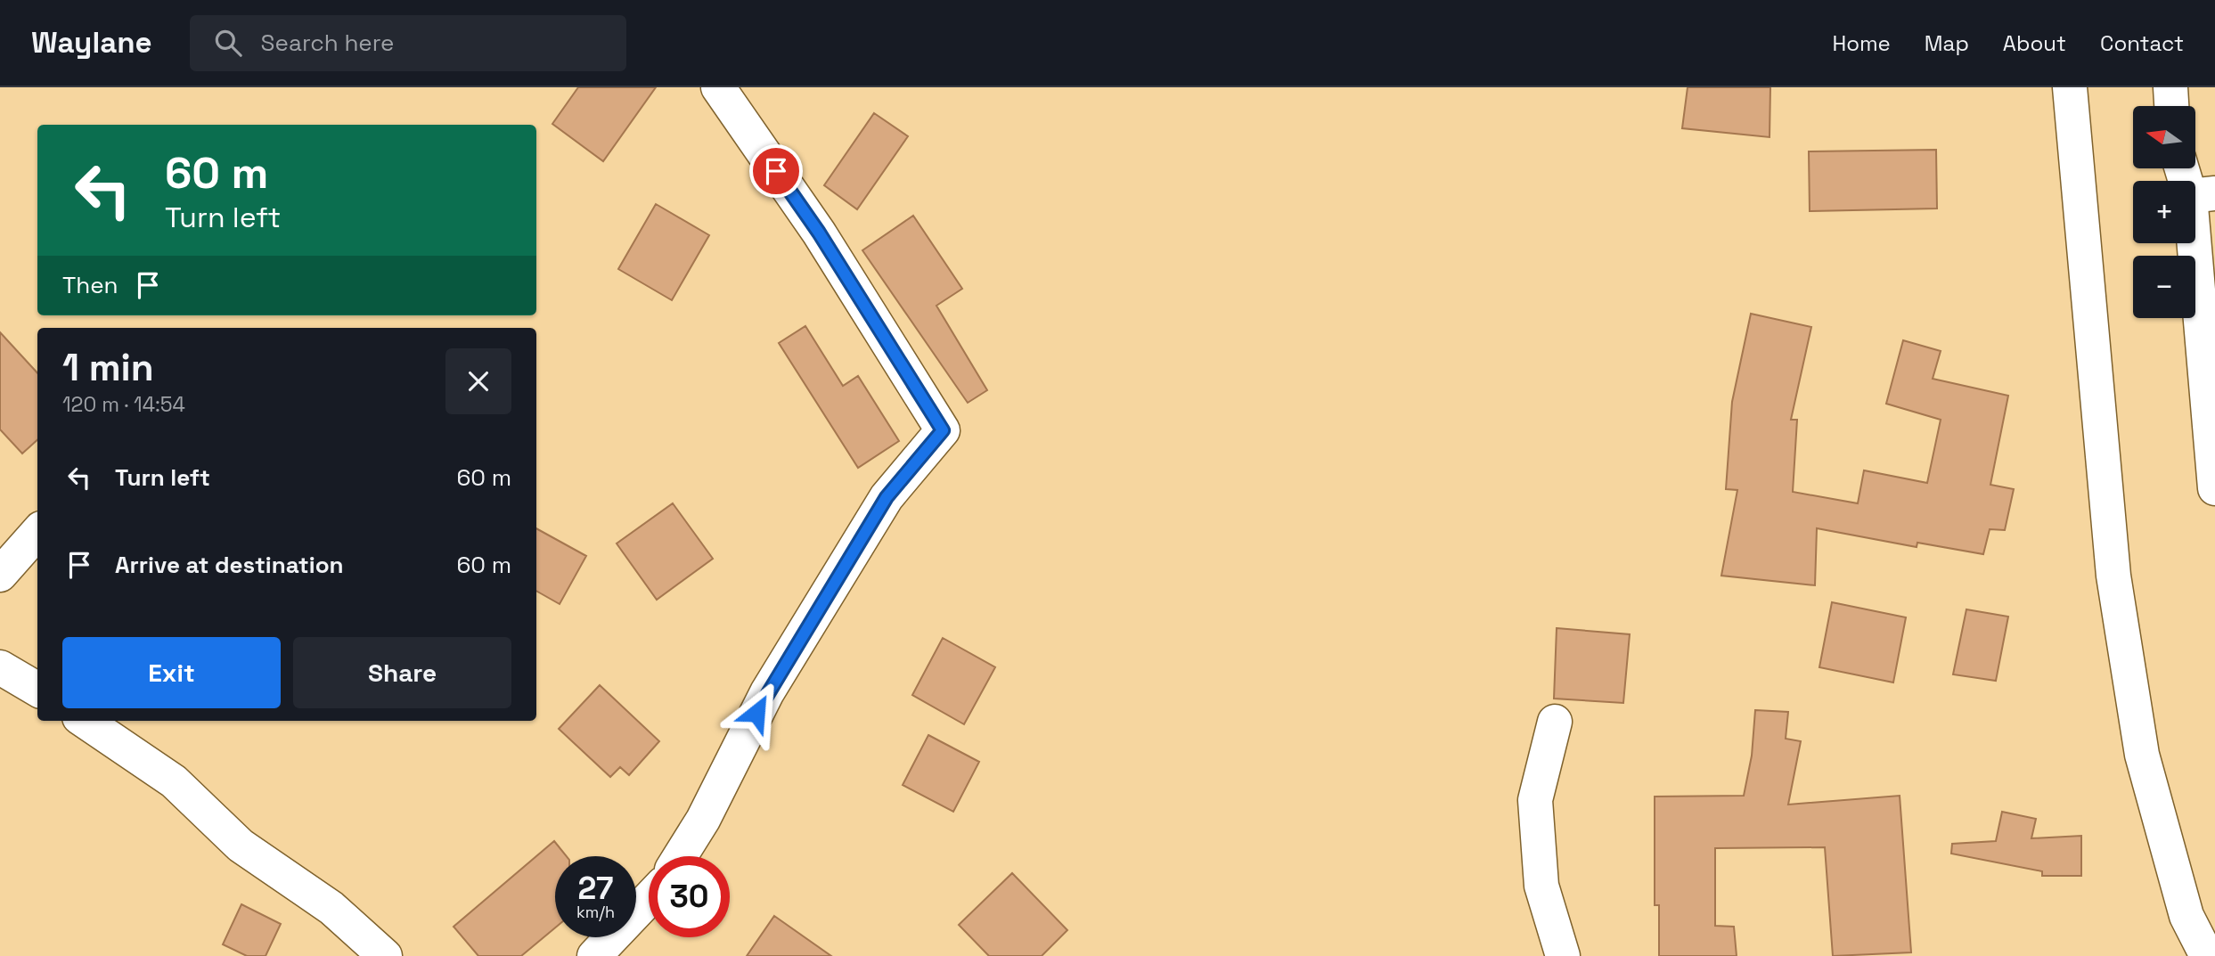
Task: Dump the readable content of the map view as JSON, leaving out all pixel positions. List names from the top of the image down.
{
  "north": "left",
  "page": {
    "header": "Waylane",
    "search": "Search here",
    "nav": [
      "Home",
      "Map",
      "About",
      "Contact"
    ],
    "map_buttons": ["+", "−"],
    "turn": ["60 m", "Turn left"],
    "then": "Then",
    "heading": ["1 min", "120 m · 14:54"],
    "list": [
      {
        "name": "Turn left",
        "value": "60 m"
      },
      {
        "name": "Arrive at destination",
        "value": "60 m"
      }
    ],
    "buttons": ["Exit", "Share"],
    "speed": "27 km/h",
    "limit": "30"
  }
}
